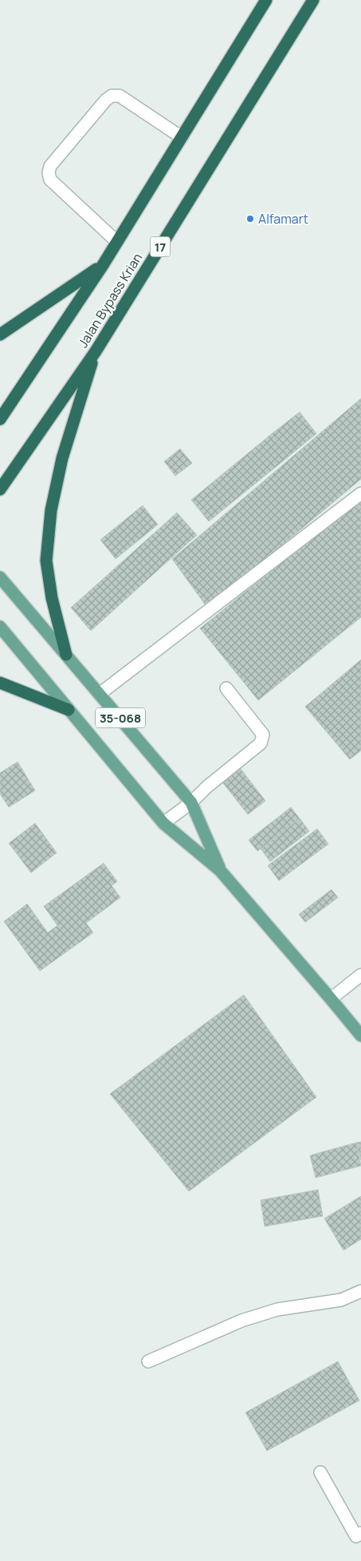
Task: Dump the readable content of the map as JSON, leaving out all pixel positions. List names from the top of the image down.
{
  "streets": {
    "highway": ["17", "Jalan Bypass Krian"],
    "main road": ["35-068"]
  },
  "places": ["Alfamart"]
}
